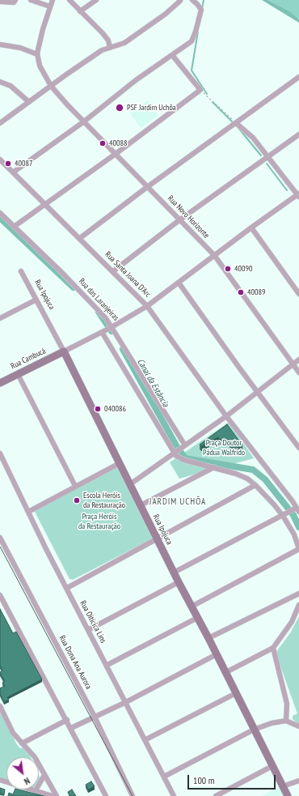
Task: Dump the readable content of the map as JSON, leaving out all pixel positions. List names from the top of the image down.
{
  "streets": {
    "main road": ["Rua Ipojuca", "Rua Cambucá"],
    "street": [
      "Rua Novo Horizonte",
      "Rua Santa Joana D'Arc",
      "Rua das Laranjeiras",
      "Rua Oiticica Lins",
      "Rua Dona Ana Aurora"
    ]
  },
  "crossings": [
    ["Rua Ipojuca", "Rua Cambucá"]
  ],
  "districts": ["JARDIM UCHÔA"],
  "water": ["Canal da Estância"],
  "parks": ["Praça Doutor Pádua Walfrido", "Praça Heróis da Restauração"],
  "places": [
    "PSF Jardim Uchôa",
    "40088",
    "40087",
    "40090",
    "40089",
    "040086",
    "Escola Heróis da Restauração"
  ],
  "scale_bar": "100 m",
  "north": "bottom right"
}
